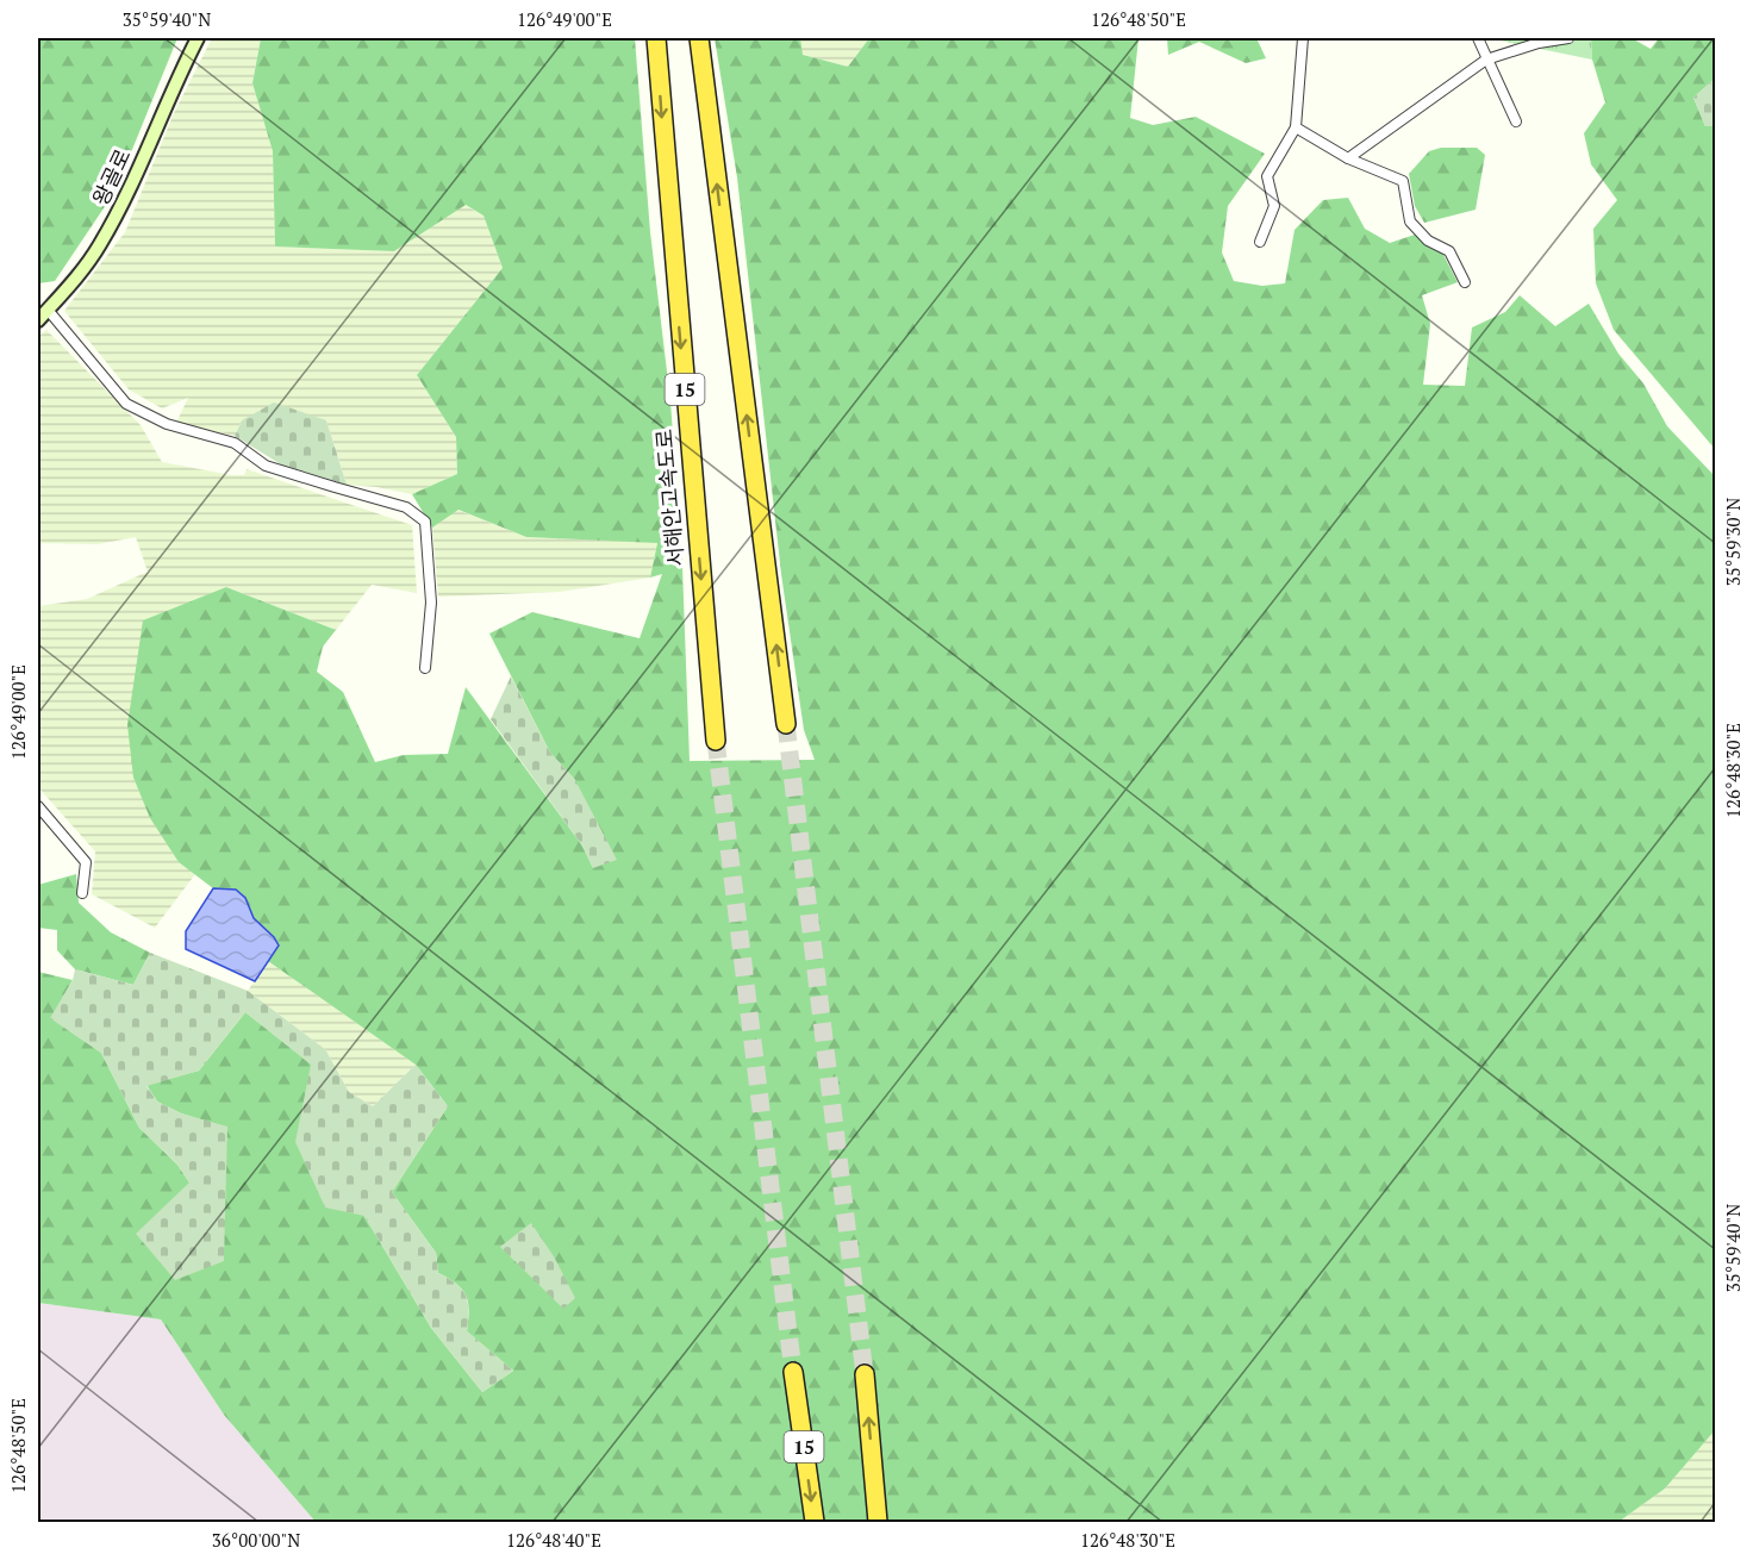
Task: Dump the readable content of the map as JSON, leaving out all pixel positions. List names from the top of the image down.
{
  "streets": {
    "highway": ["15", "서해안고속도로"],
    "main road": ["왕골로"]
  },
  "coordinates": [
    "35°59'40\"N",
    "126°49'00\"E",
    "126°48'50\"E",
    "35°59'30\"N",
    "126°48'30\"E",
    "36°00'00\"N",
    "126°48'40\"E"
  ]
}
